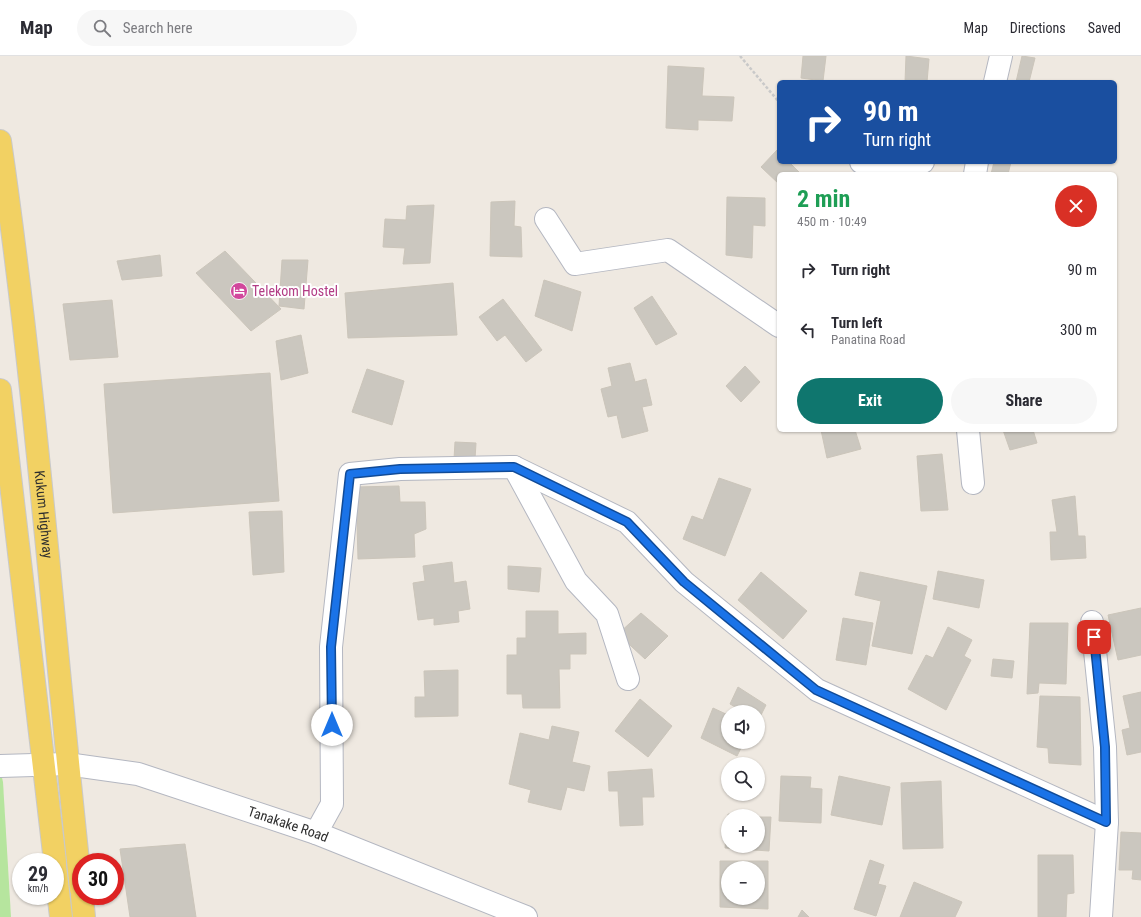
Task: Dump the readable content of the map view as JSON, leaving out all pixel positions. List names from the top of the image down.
{
  "streets": {
    "main road": ["Kukum Highway"],
    "street": ["Tanakake Road"]
  },
  "crossings": [
    ["Kukum Highway", "Tanakake Road"]
  ],
  "places": {
    "hotel": ["Telekom Hostel"]
  },
  "page": {
    "header": "Map",
    "search": "Search here",
    "nav": ["Map", "Directions", "Saved"],
    "turn": ["90 m", "Turn right"],
    "heading": ["2 min", "450 m · 10:49"],
    "list": [
      {
        "name": "Turn right",
        "value": "90 m"
      },
      {
        "name": "Turn left",
        "note": "Panatina Road",
        "value": "300 m"
      }
    ],
    "buttons": ["Exit", "Share"],
    "map_buttons": ["+", "−"],
    "speed": "29 km/h",
    "limit": "30"
  }
}
